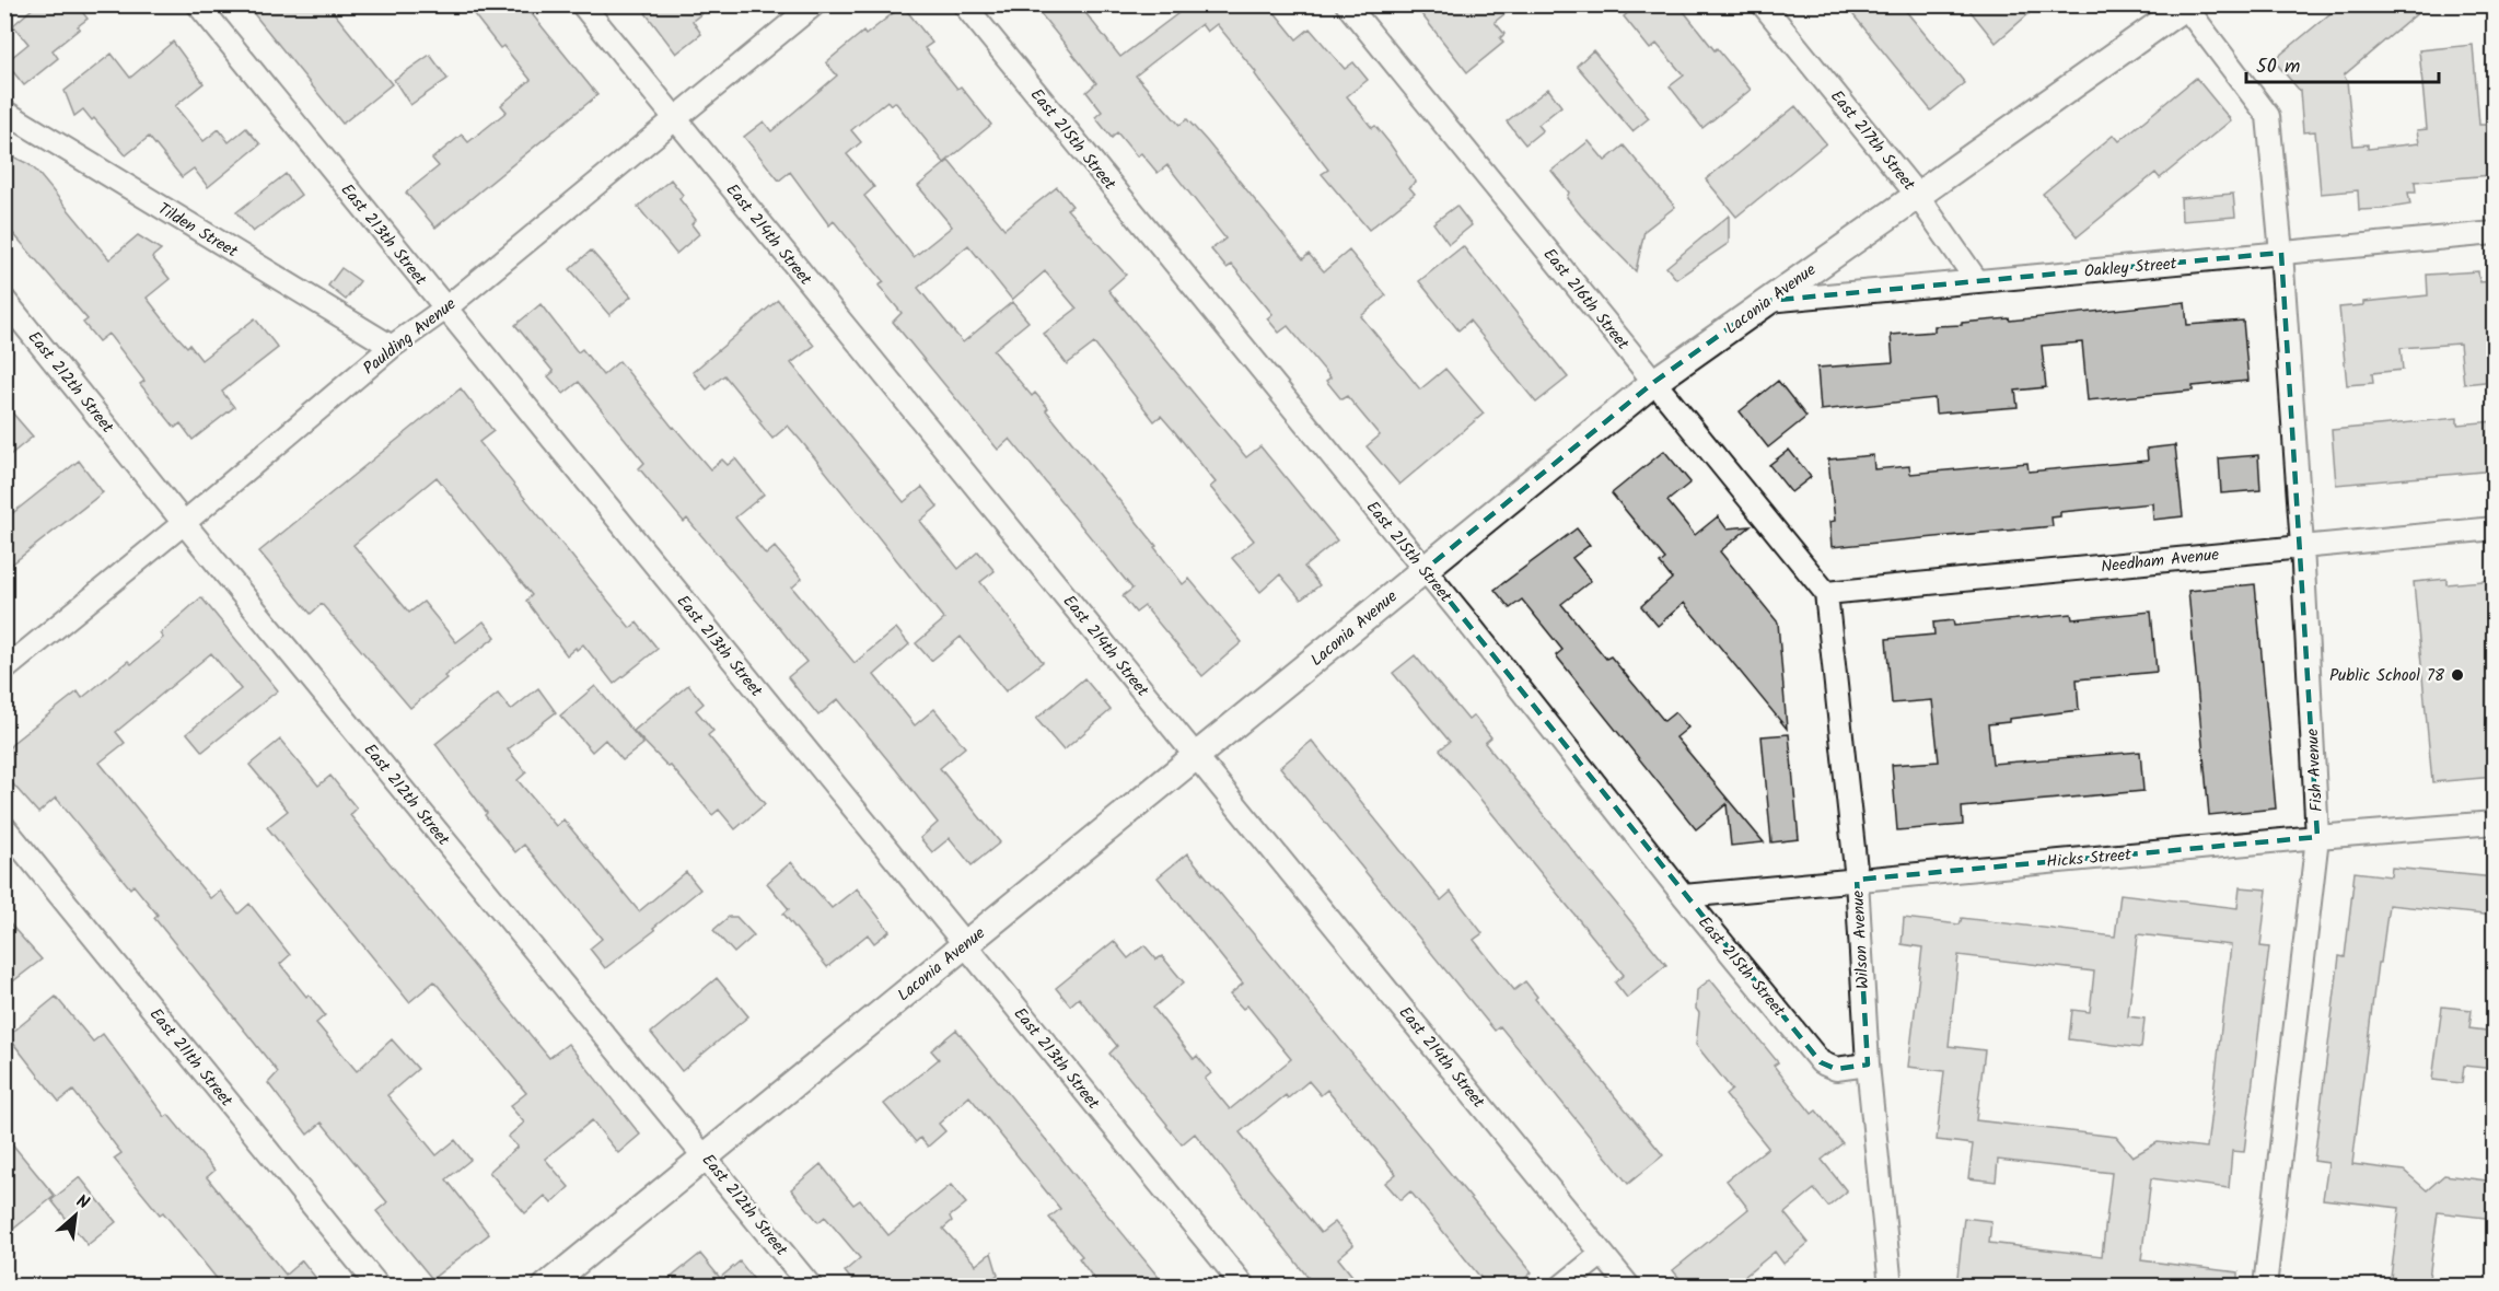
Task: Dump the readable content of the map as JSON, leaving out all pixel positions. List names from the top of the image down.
{
  "streets": {
    "street": [
      "East 215th Street",
      "East 217th Street",
      "Tilden Street",
      "East 213th Street",
      "East 214th Street",
      "Oakley Street",
      "East 216th Street",
      "Laconia Avenue",
      "Paulding Avenue",
      "East 212th Street",
      "Needham Avenue",
      "Fish Avenue",
      "Hicks Street",
      "Wilson Avenue",
      "East 211th Street"
    ]
  },
  "crossings": [
    ["East 215th Street", "Laconia Avenue"],
    ["East 215th Street", "Hicks Street"],
    ["East 215th Street", "Wilson Avenue"],
    ["East 217th Street", "Oakley Street"],
    ["East 217th Street", "Laconia Avenue"],
    ["Tilden Street", "Paulding Avenue"],
    ["East 213th Street", "Laconia Avenue"],
    ["East 213th Street", "Paulding Avenue"],
    ["East 214th Street", "Laconia Avenue"],
    ["East 214th Street", "Paulding Avenue"],
    ["Oakley Street", "Laconia Avenue"],
    ["Oakley Street", "Fish Avenue"],
    ["East 216th Street", "Laconia Avenue"],
    ["East 216th Street", "Needham Avenue"],
    ["East 216th Street", "Wilson Avenue"],
    ["Laconia Avenue", "East 212th Street"],
    ["Laconia Avenue", "Fish Avenue"],
    ["Paulding Avenue", "East 212th Street"],
    ["Needham Avenue", "Fish Avenue"],
    ["Needham Avenue", "Wilson Avenue"],
    ["Fish Avenue", "Hicks Street"],
    ["Hicks Street", "Wilson Avenue"]
  ],
  "places": ["Public School 78"],
  "scale_bar": "50 m",
  "north": "top right"
}
